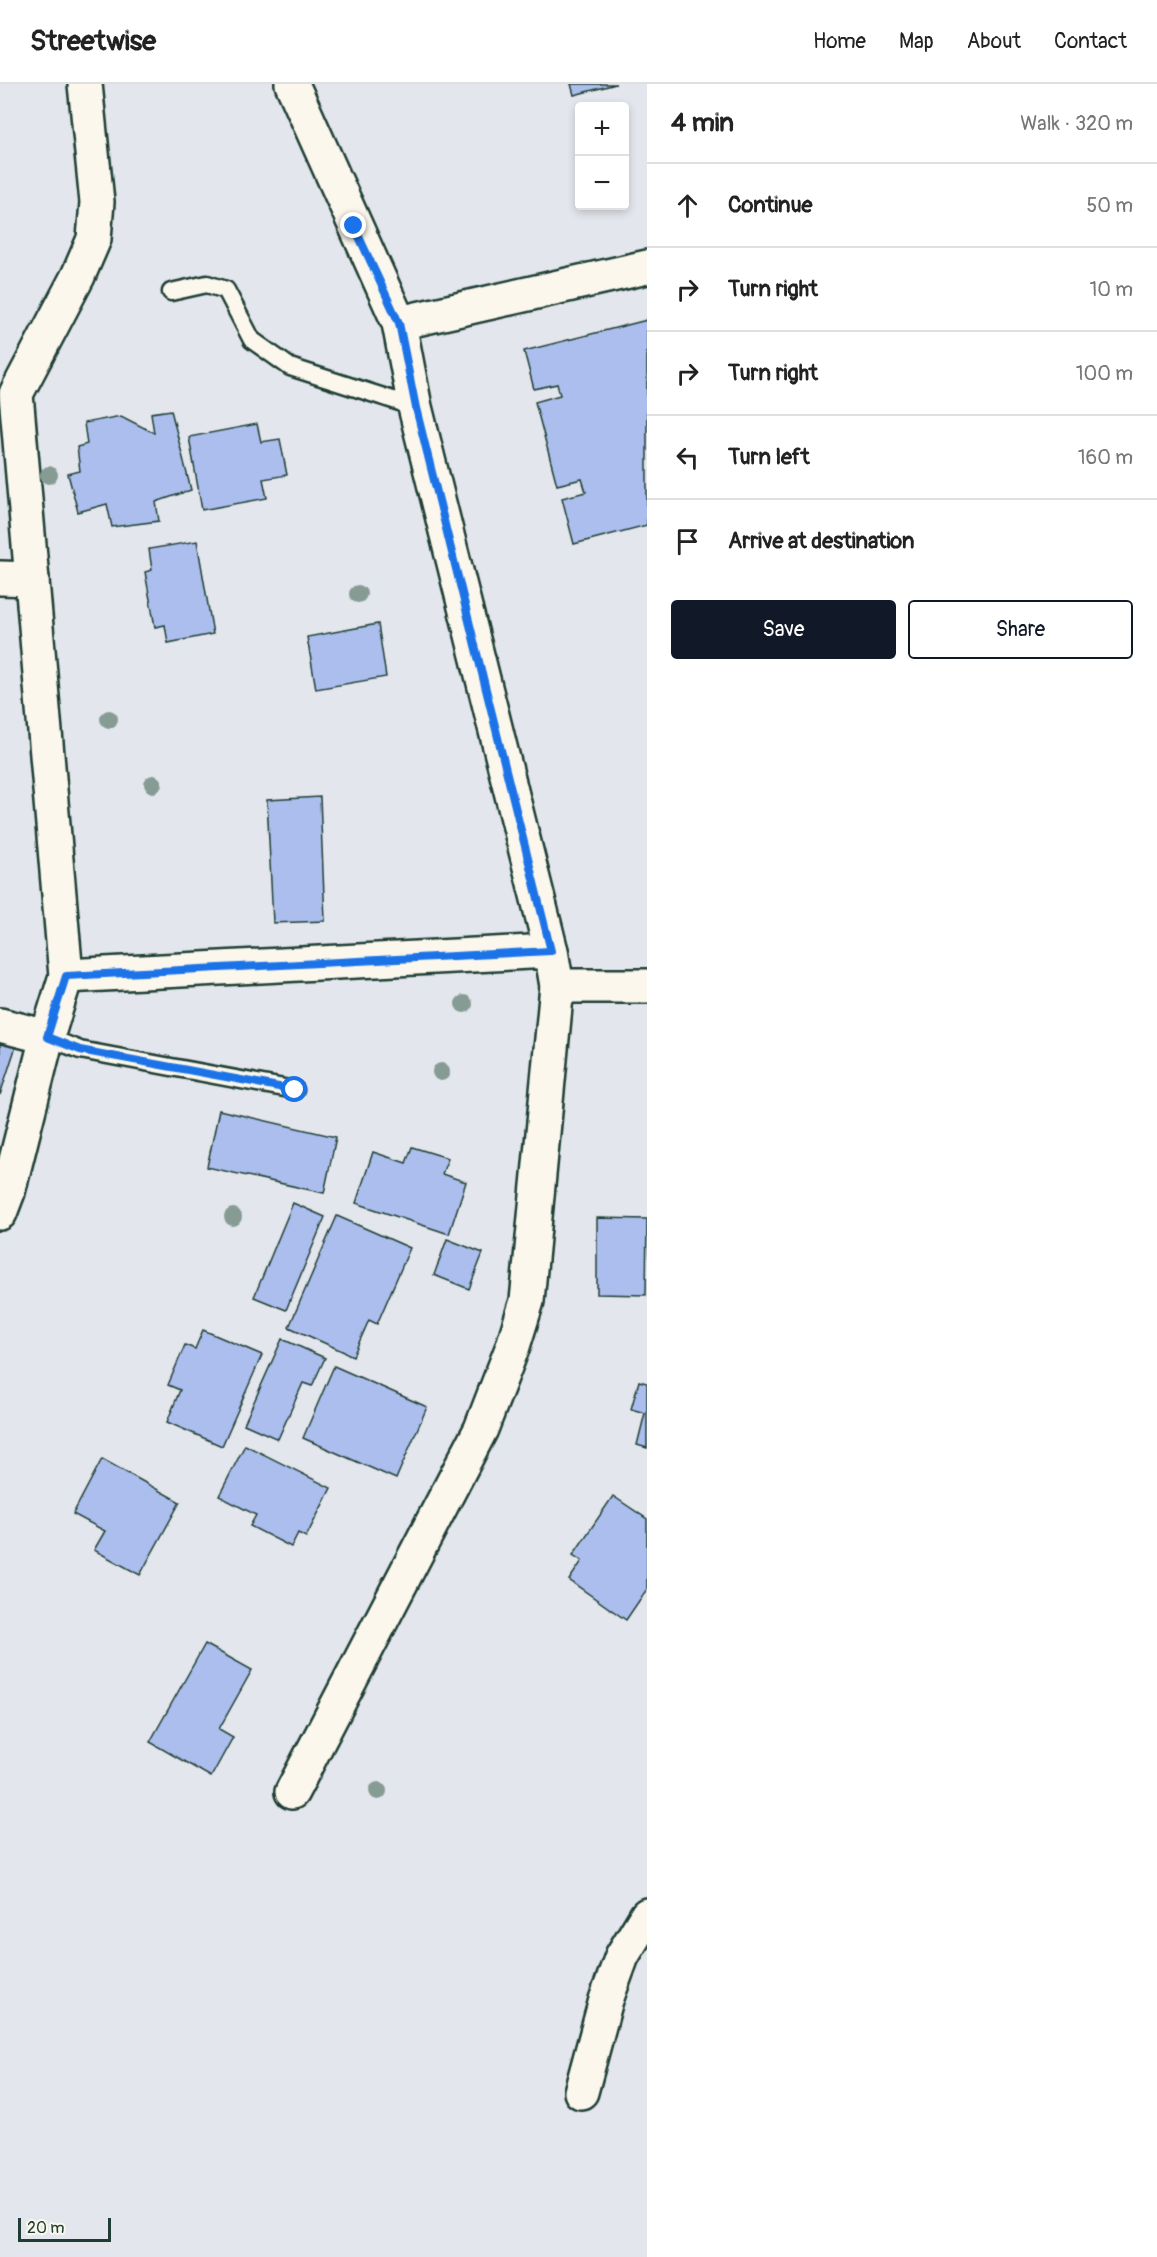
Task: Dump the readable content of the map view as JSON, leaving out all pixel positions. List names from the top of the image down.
{
  "scale_bar": "20 m",
  "page": {
    "header": "Streetwise",
    "nav": [
      "Home",
      "Map",
      "About",
      "Contact"
    ],
    "heading": ["4 min", "Walk · 320 m"],
    "map_buttons": ["+", "−"],
    "list": [
      ["Continue", "50 m"],
      ["Turn right", "10 m"],
      ["Turn right", "100 m"],
      ["Turn left", "160 m"],
      "Arrive at destination"
    ],
    "buttons": ["Save", "Share"],
    "scale": "20 m"
  }
}
